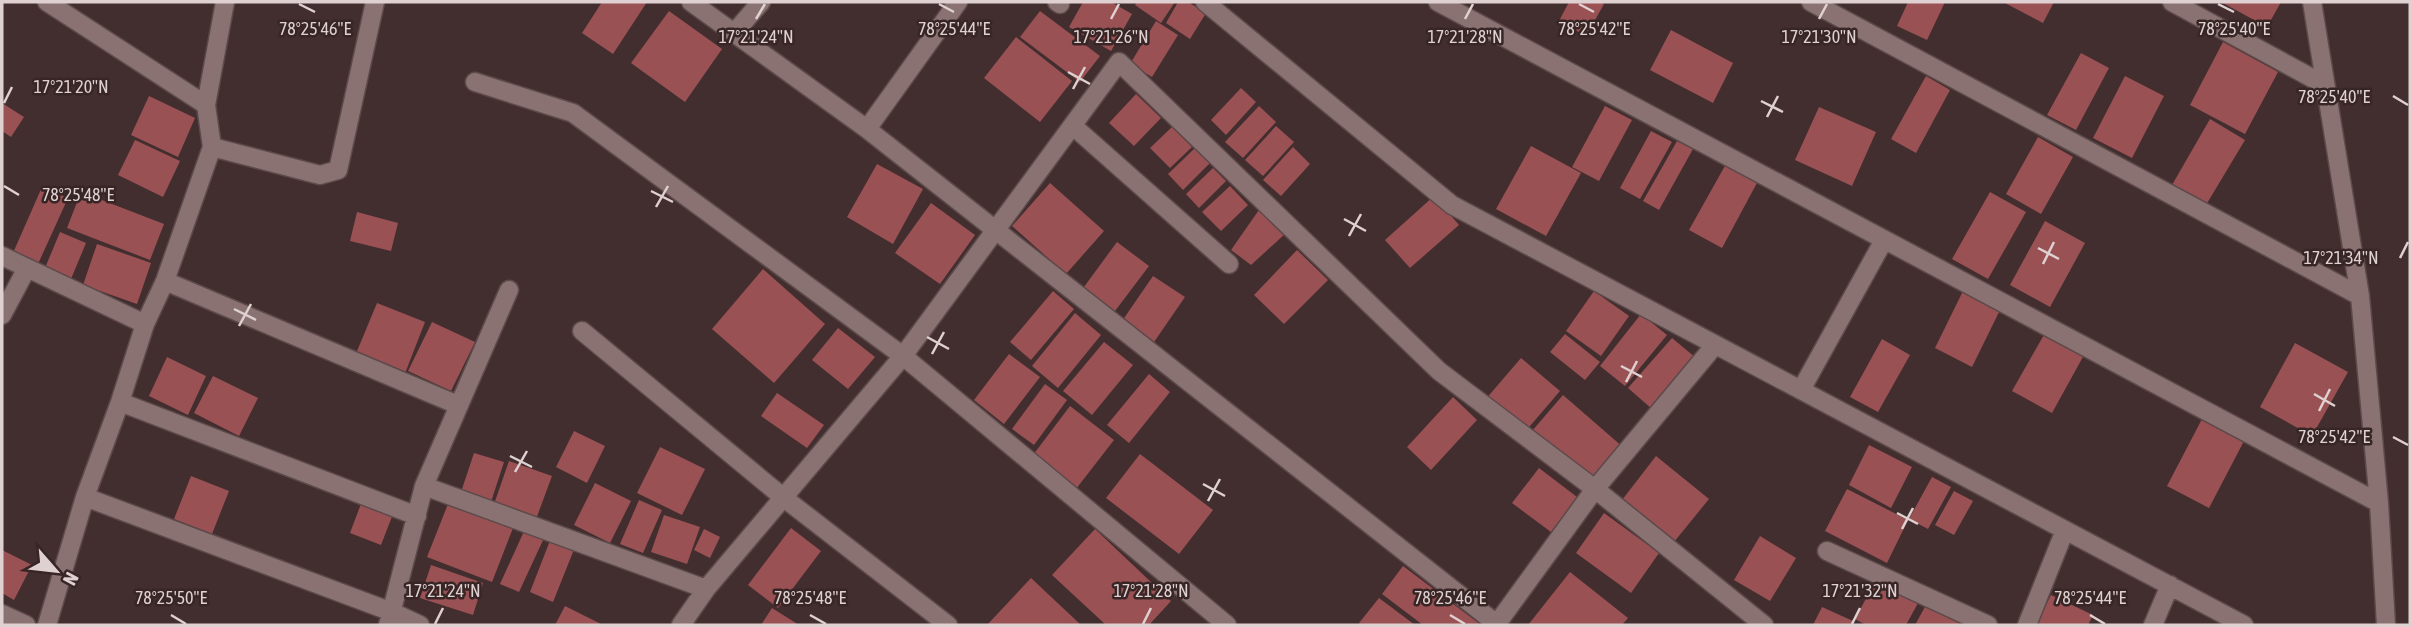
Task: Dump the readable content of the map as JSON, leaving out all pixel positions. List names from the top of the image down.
{
  "north": "bottom right",
  "coordinates": [
    "78°25'46\"E",
    "78°25'44\"E",
    "78°25'42\"E",
    "78°25'40\"E",
    "17°21'24\"N",
    "17°21'26\"N",
    "17°21'28\"N",
    "17°21'30\"N",
    "17°21'20\"N",
    "78°25'48\"E",
    "17°21'34\"N",
    "17°21'32\"N",
    "78°25'50\"E"
  ]
}
